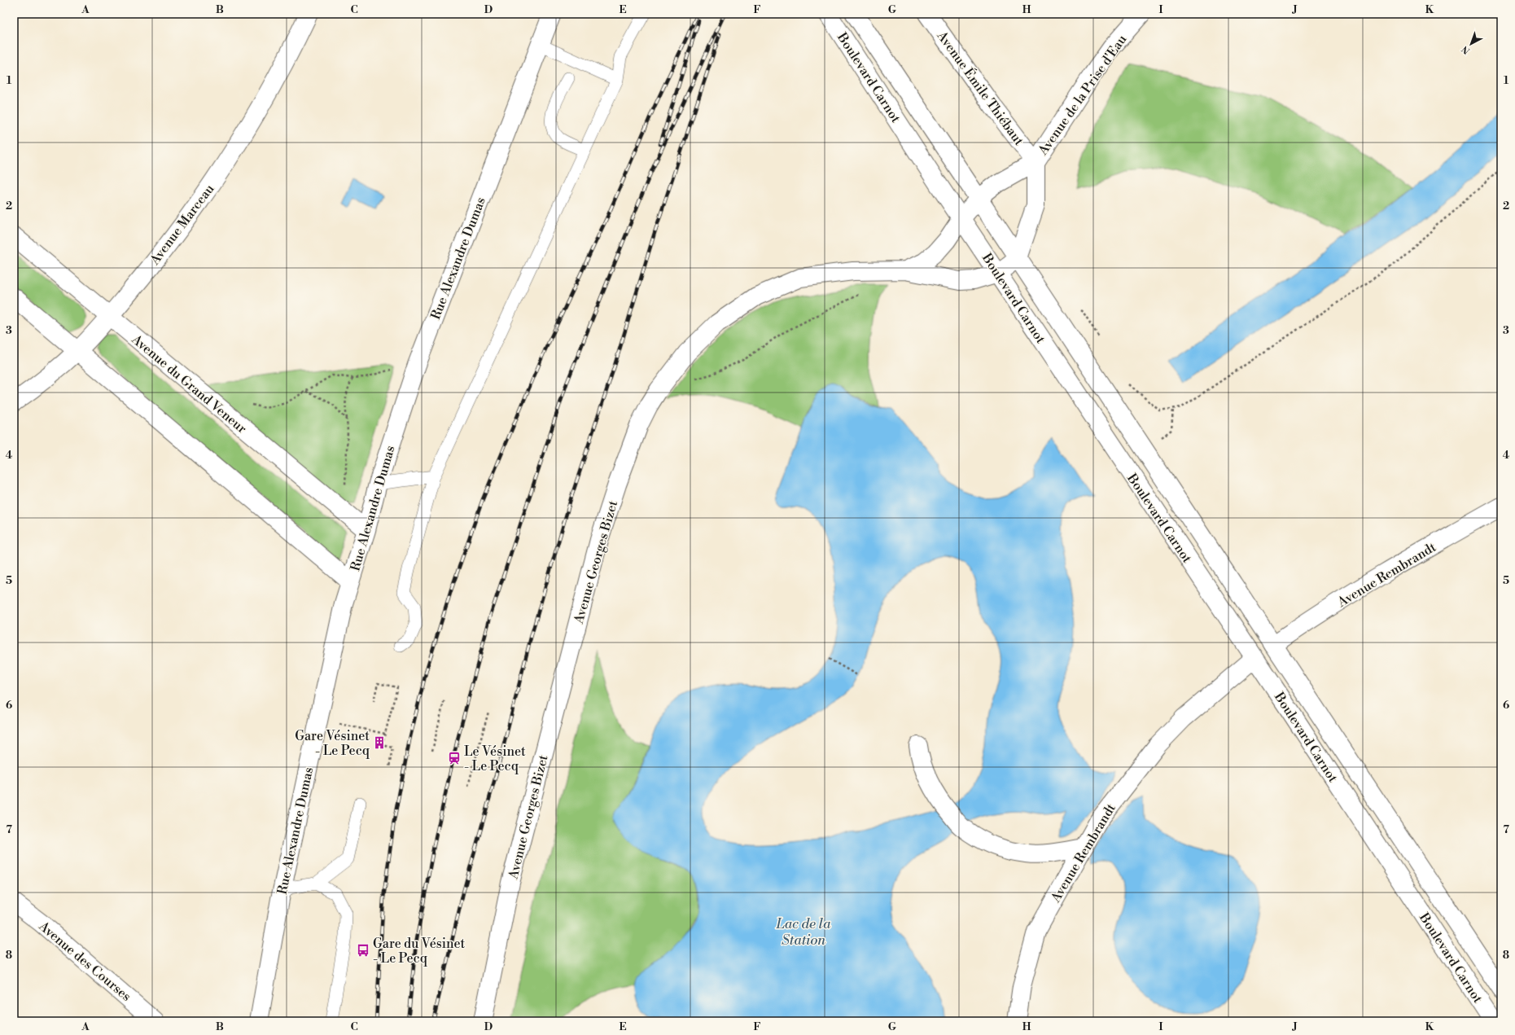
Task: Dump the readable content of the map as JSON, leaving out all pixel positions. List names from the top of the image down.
{
  "streets": {
    "street": [
      "Boulevard Carnot",
      "Avenue Émile Thiébaut",
      "Avenue de la Prise d'Eau",
      "Avenue Marceau",
      "Rue Alexandre Dumas",
      "Avenue du Grand Veneur",
      "Avenue Georges Bizet",
      "Avenue Rembrandt",
      "Avenue des Courses"
    ]
  },
  "crossings": [
    ["Boulevard Carnot", "Avenue de la Prise d'Eau"],
    ["Boulevard Carnot", "Avenue Georges Bizet"],
    ["Boulevard Carnot", "Avenue Rembrandt"],
    ["Avenue Émile Thiébaut", "Avenue de la Prise d'Eau"],
    ["Avenue de la Prise d'Eau", "Avenue Georges Bizet"],
    ["Avenue Marceau", "Avenue du Grand Veneur"],
    ["Rue Alexandre Dumas", "Avenue du Grand Veneur"]
  ],
  "water": ["Lac de la Station"],
  "places": {
    "building": ["Gare Vésinet - Le Pecq"],
    "station": ["Le Vésinet - Le Pecq"],
    "bus stop": ["Gare du Vésinet - Le Pecq"]
  },
  "north": "bottom left",
  "grid": {
    "columns": [
      "A",
      "B",
      "C",
      "D",
      "E",
      "F",
      "G",
      "H",
      "I",
      "J",
      "K"
    ],
    "rows": [
      "1",
      "2",
      "3",
      "4",
      "5",
      "6",
      "7",
      "8"
    ]
  }
}
